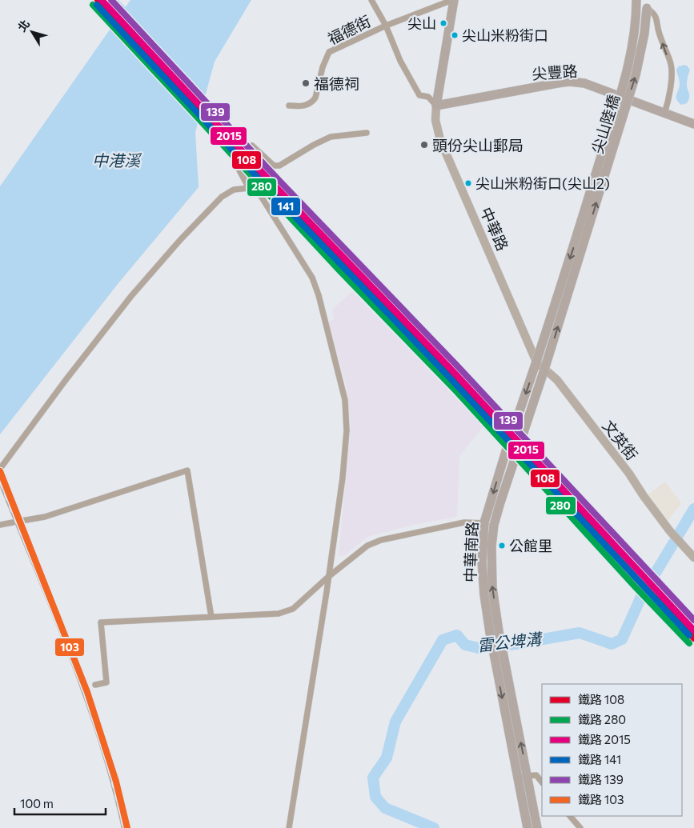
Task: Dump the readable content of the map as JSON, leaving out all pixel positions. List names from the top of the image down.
{
  "streets": {
    "main road": [
      "尖豐路",
      "尖山陸橋",
      "中華路",
      "中華南路"
    ],
    "street": ["福德街", "文英街"]
  },
  "crossings": [
    ["福德街", "中華路"],
    ["尖豐路", "中華路"],
    ["尖山陸橋", "中華路"],
    ["尖山陸橋", "文英街"],
    ["尖山陸橋", "中華南路"],
    ["中華路", "文英街"],
    ["中華路", "中華南路"],
    ["文英街", "中華南路"]
  ],
  "water": ["中港溪", "雷公埤溝"],
  "places": [
    "尖山",
    "尖山米粉街口",
    "福德祠",
    "頭份尖山郵局",
    "尖山米粉街口(尖山2)",
    "公館里"
  ],
  "lines": [
    "rail line 108",
    "rail line 2015",
    "rail line 139",
    "rail line 280",
    "rail line 141",
    "rail line 103"
  ],
  "legend": [
    "鐵路 108",
    "鐵路 280",
    "鐵路 2015",
    "鐵路 141",
    "鐵路 139",
    "鐵路 103"
  ],
  "scale_bar": "100 m",
  "north": "top left"
}
